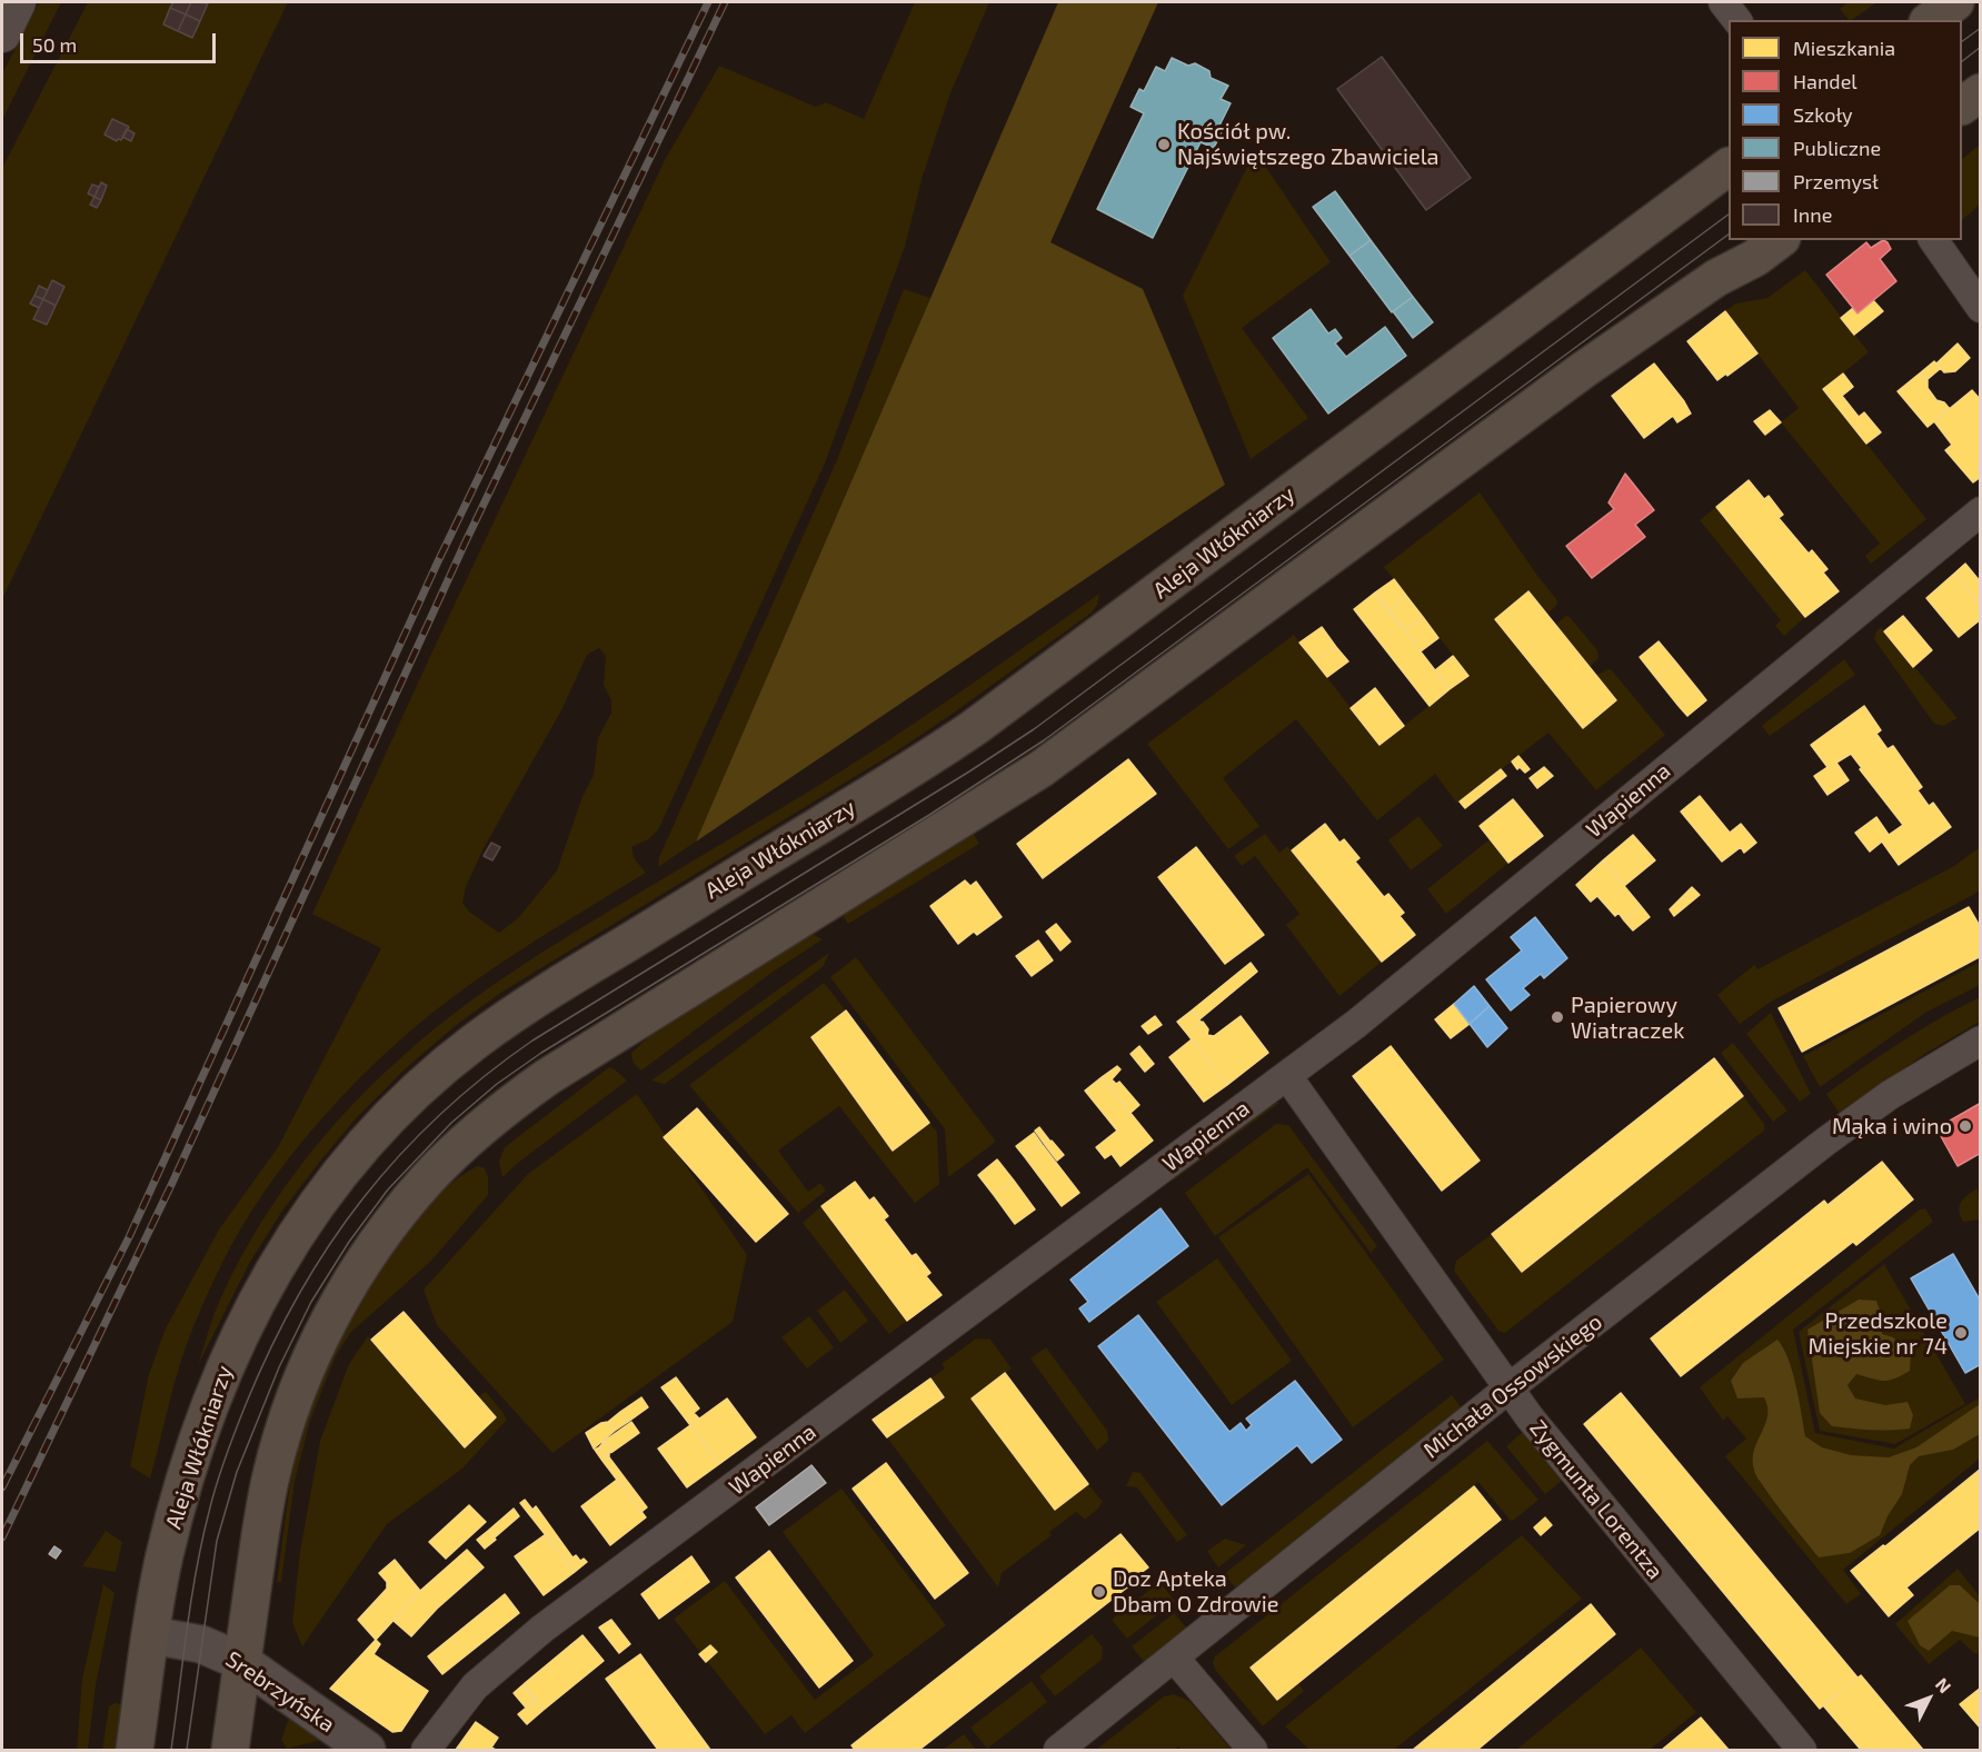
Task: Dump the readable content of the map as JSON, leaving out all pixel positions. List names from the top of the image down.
{
  "streets": {
    "main road": ["Aleja Włókniarzy", "Srebrzyńska"],
    "street": ["Wapienna", "Michała Ossowskiego", "Zygmunta Lorentza"]
  },
  "crossings": [
    ["Aleja Włókniarzy", "Srebrzyńska"],
    ["Wapienna", "Zygmunta Lorentza"],
    ["Michała Ossowskiego", "Zygmunta Lorentza"]
  ],
  "places": [
    "Kościół pw. Najświętszego Zbawiciela",
    "Papierowy Wiatraczek",
    "Mąka i wino",
    "Przedszkole Miejskie nr 74",
    "Doz Apteka Dbam O Zdrowie"
  ],
  "legend": [
    "Mieszkania",
    "Handel",
    "Szkoły",
    "Publiczne",
    "Przemysł",
    "Inne"
  ],
  "scale_bar": "50 m",
  "north": "top right"
}
